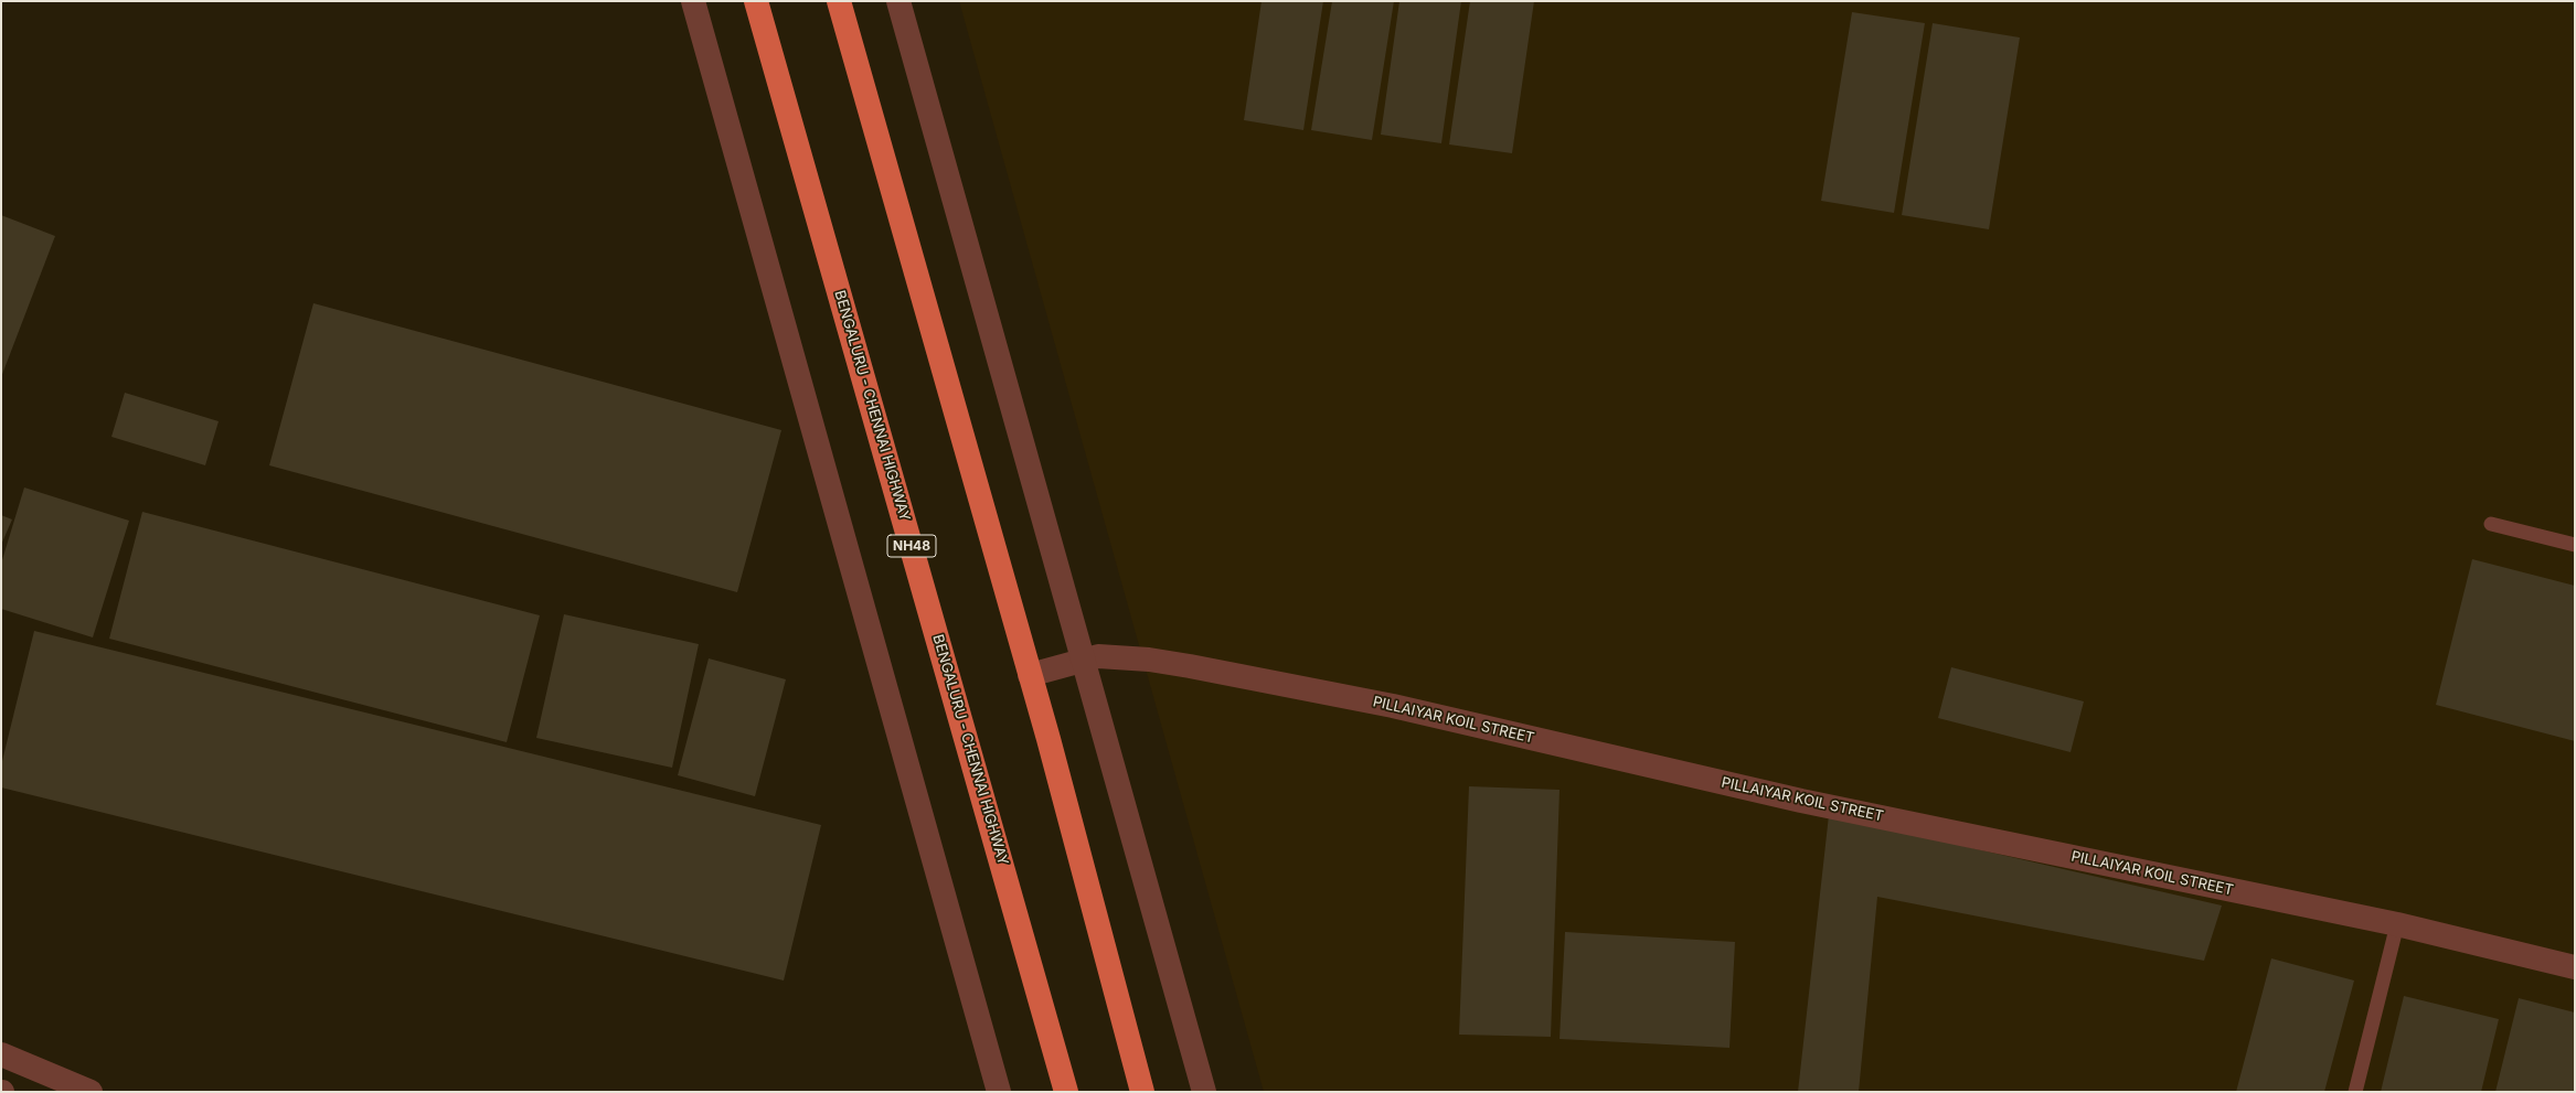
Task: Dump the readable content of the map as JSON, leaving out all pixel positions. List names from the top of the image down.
{
  "streets": {
    "highway": ["BENGALURU - CHENNAI HIGHWAY", "NH48"],
    "street": ["PILLAIYAR KOIL STREET"]
  }
}
